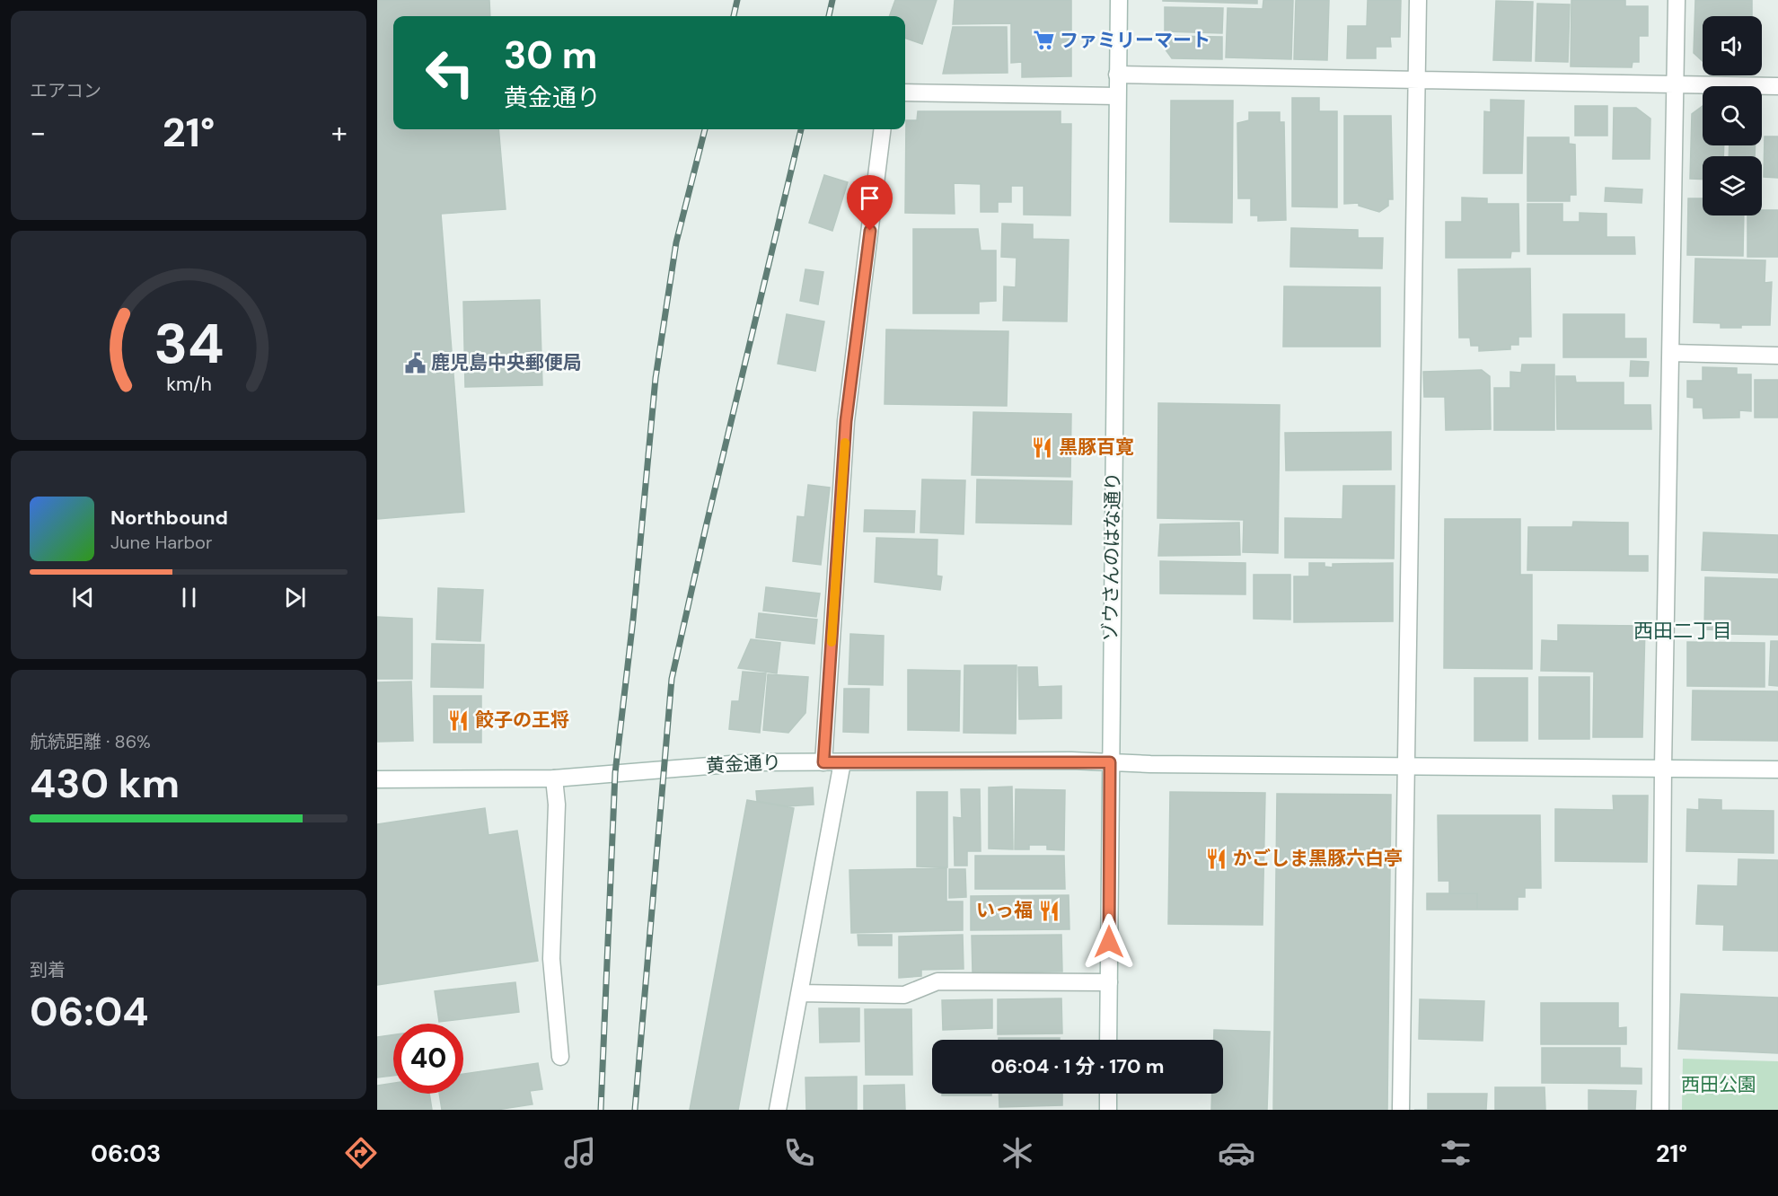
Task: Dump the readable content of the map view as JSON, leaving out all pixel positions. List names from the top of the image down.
{
  "streets": {
    "street": ["ゾウさんのはな通り", "黄金通り"]
  },
  "crossings": [
    ["ゾウさんのはな通り", "黄金通り"]
  ],
  "districts": ["西田二丁目"],
  "parks": ["西田公園"],
  "places": {
    "supermarket": ["ファミリーマート"],
    "public building": ["鹿児島中央郵便局"],
    "restaurant": [
      "黒豚百寛",
      "餃子の王将",
      "かごしま黒豚六白亭",
      "いっ福"
    ]
  },
  "page": {
    "tile": [
      "エアコン",
      ["航続距離 · 86%", "430 km"],
      ["到着", "06:04"]
    ],
    "turn": ["30 m", "黄金通り"],
    "heat": ["−", "21°", "+"],
    "song": ["Northbound", "June Harbor"],
    "limit": "40",
    "trip": "06:04 · 1 分 · 170 m",
    "tabs": ["06:03", "21°"],
    "gauge": ["34", "km/h"]
  }
}
